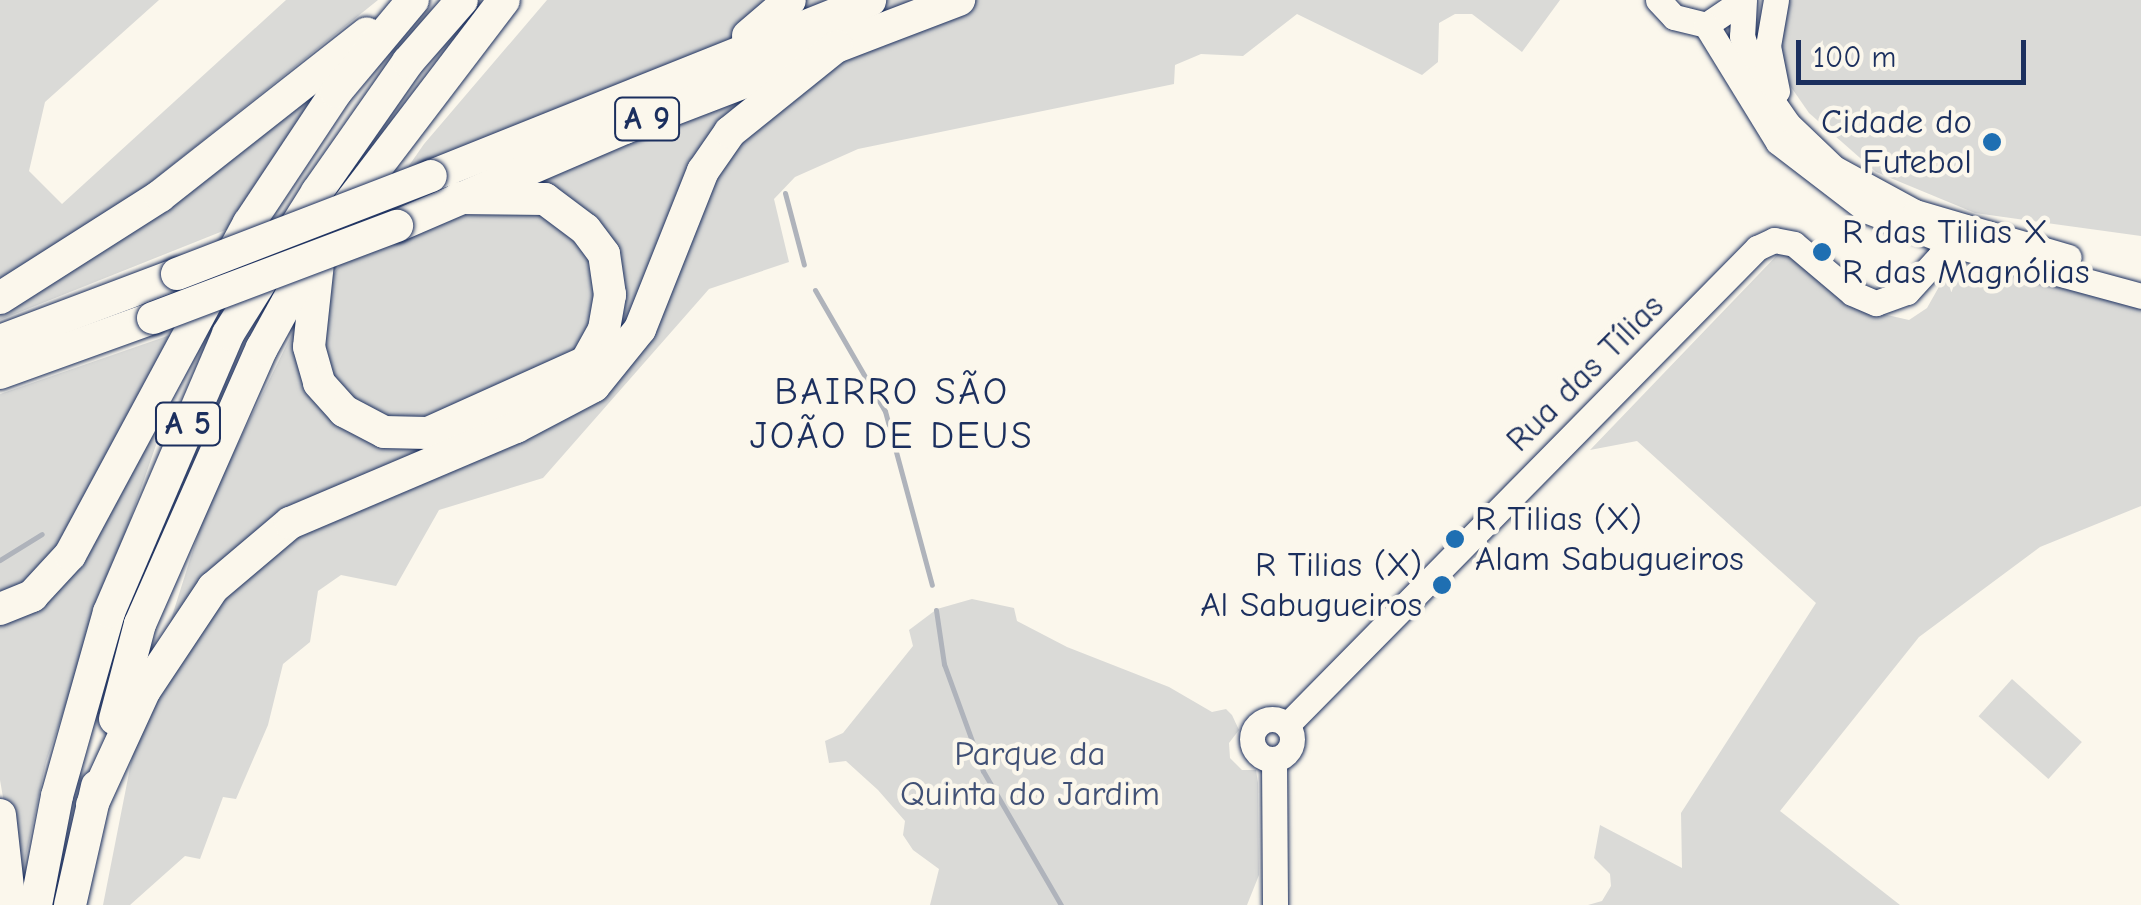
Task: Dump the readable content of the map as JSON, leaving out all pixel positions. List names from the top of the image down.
{
  "streets": {
    "highway": ["A 9", "A 5"],
    "main road": ["Rua das Tílias"]
  },
  "districts": ["BAIRRO SÃO JOÃO DE DEUS"],
  "parks": ["Parque da Quinta do Jardim"],
  "places": [
    "Cidade do Futebol",
    "R das Tilias X R das Magnólias",
    "R Tilias (X) Alam Sabugueiros",
    "R Tilias (X) Al Sabugueiros"
  ],
  "scale_bar": "100 m"
}
